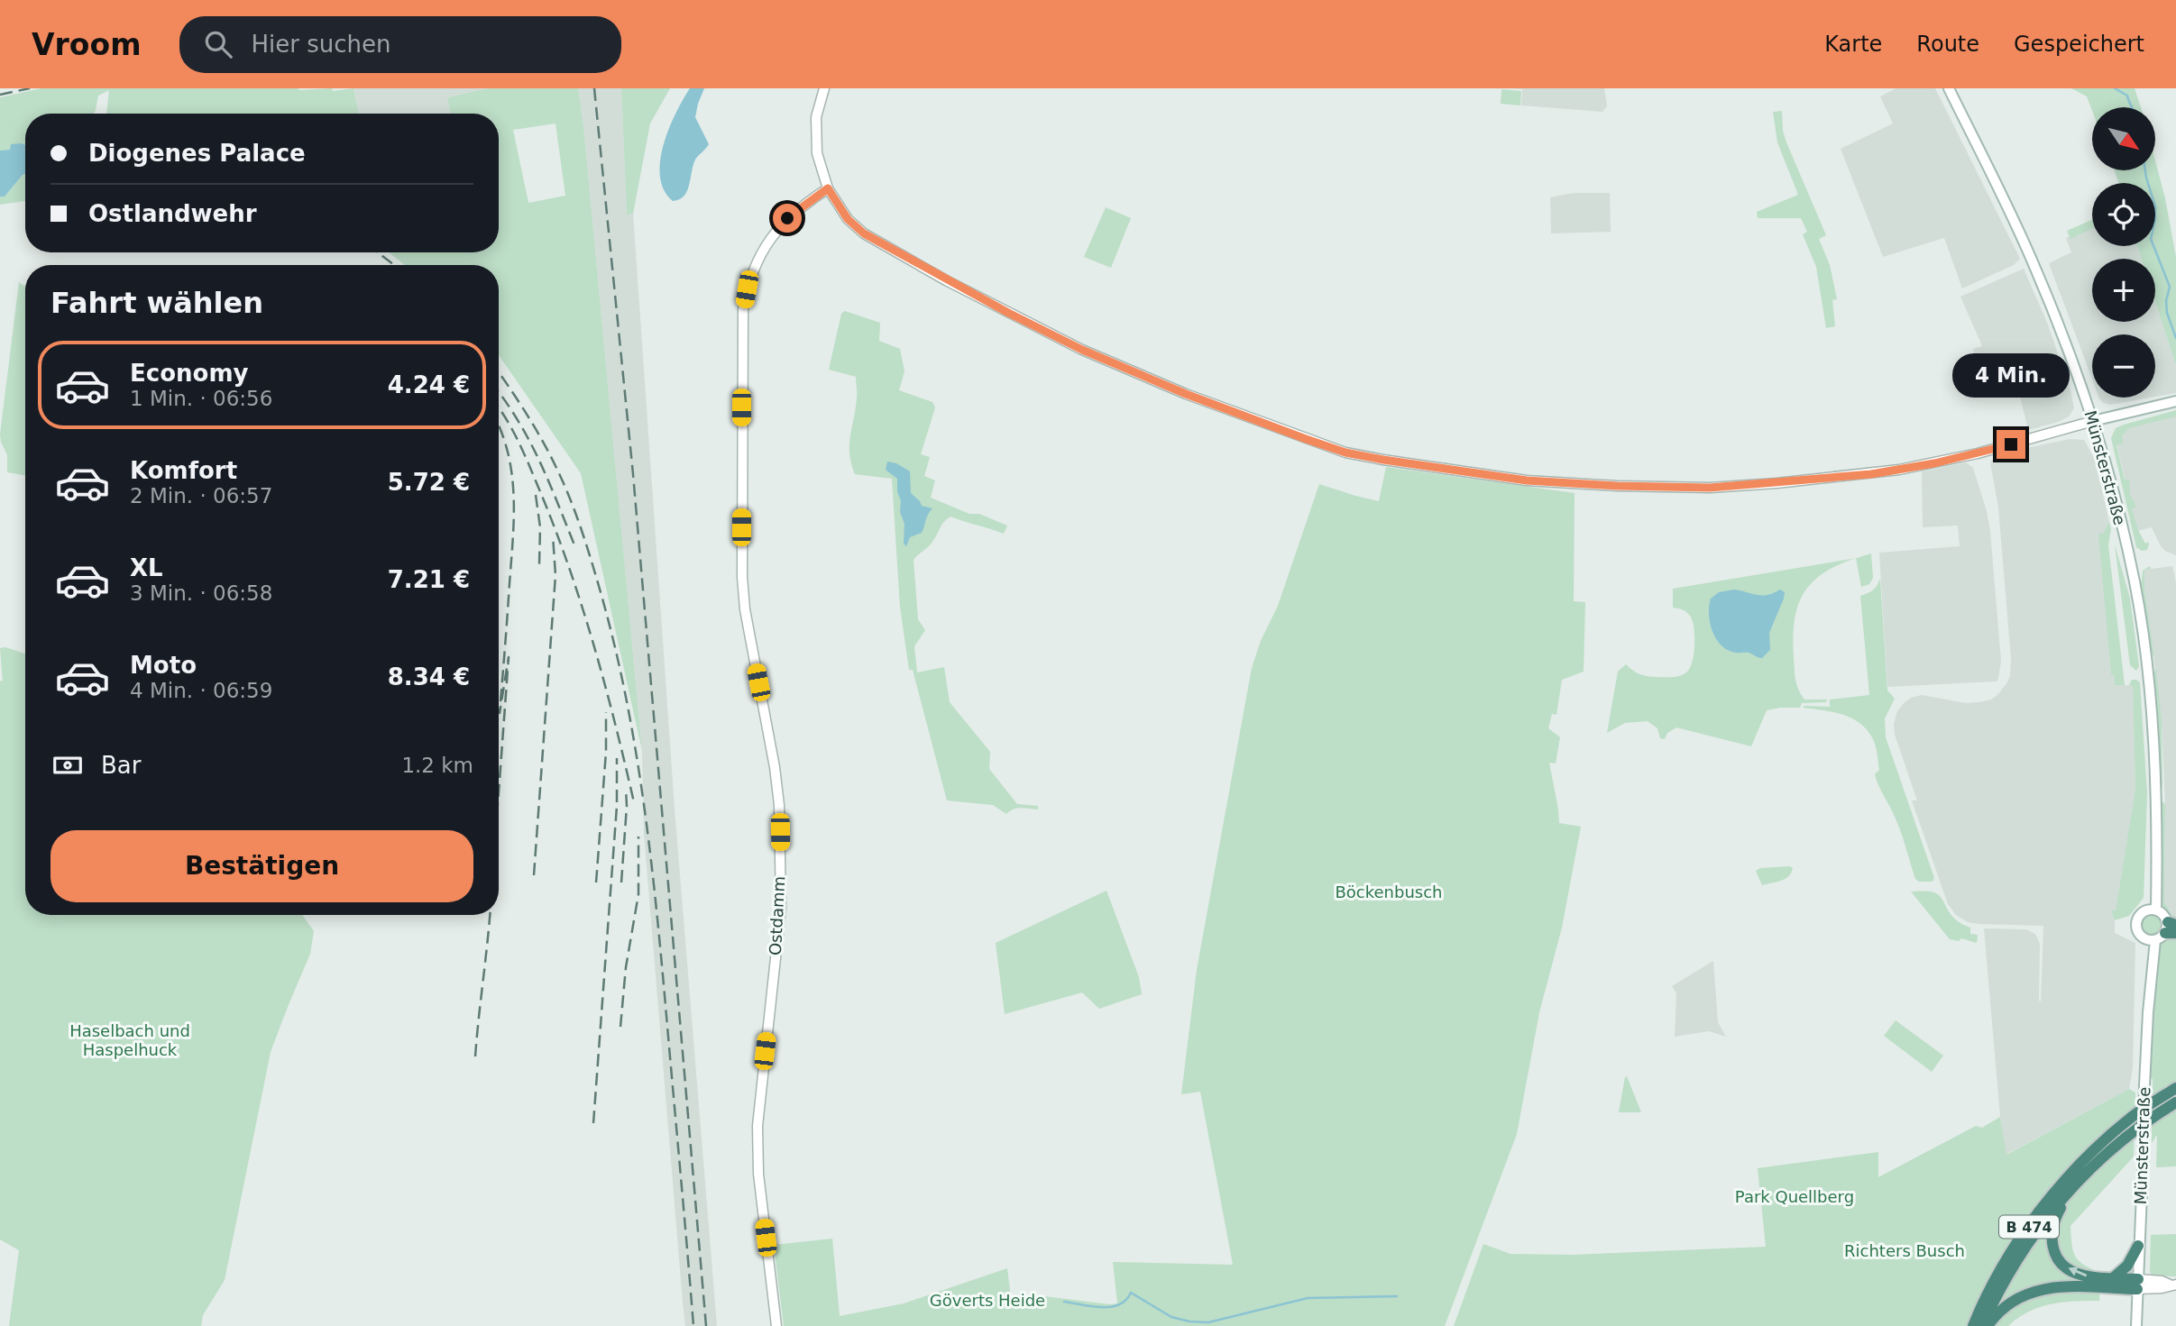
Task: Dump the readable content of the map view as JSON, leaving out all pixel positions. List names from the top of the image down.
{
  "streets": {
    "highway": ["B 474"],
    "main road": ["Münsterstraße"],
    "street": ["Ostdamm"]
  },
  "parks": [
    "Böckenbusch",
    "Haselbach und Haspelhuck",
    "Park Quellberg",
    "Richters Busch",
    "Göverts Heide"
  ],
  "north": "bottom right",
  "page": {
    "header": "Vroom",
    "search": "Hier suchen",
    "nav": ["Karte", "Route", "Gespeichert"],
    "map_buttons": ["+", "−"],
    "banner": ["Diogenes Palace", "Ostlandwehr"],
    "heading": "Fahrt wählen",
    "list": [
      {
        "name": "Economy",
        "note": "1 Min. · 06:56",
        "value": "4.24 €"
      },
      {
        "name": "Komfort",
        "note": "2 Min. · 06:57",
        "value": "5.72 €"
      },
      {
        "name": "XL",
        "note": "3 Min. · 06:58",
        "value": "7.21 €"
      },
      {
        "name": "Moto",
        "note": "4 Min. · 06:59",
        "value": "8.34 €"
      }
    ],
    "bubble": "4 Min.",
    "pay": ["Bar", "1.2 km"],
    "buttons": "Bestätigen"
  }
}
